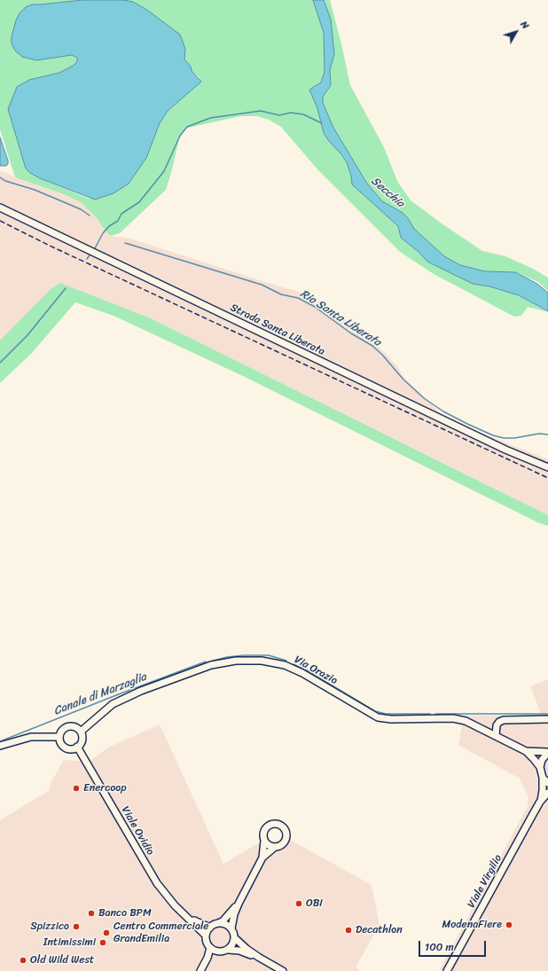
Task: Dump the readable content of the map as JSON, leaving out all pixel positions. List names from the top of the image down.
{
  "streets": {
    "street": [
      "Strada Santa Liberata",
      "Via Orazio",
      "Viale Ovidio",
      "Viale Virgilio"
    ]
  },
  "crossings": [
    ["Via Orazio", "Viale Ovidio"]
  ],
  "water": ["Secchia", "Rio Santa Liberata", "Canale di Marzaglia"],
  "places": [
    "Enercoop",
    "OBI",
    "Banco BPM",
    "ModenaFiere",
    "Spizzico",
    "Decathlon",
    "Centro Commerciale GrandEmilia",
    "Intimissimi",
    "Old Wild West"
  ],
  "scale_bar": "100 m",
  "north": "top right"
}
